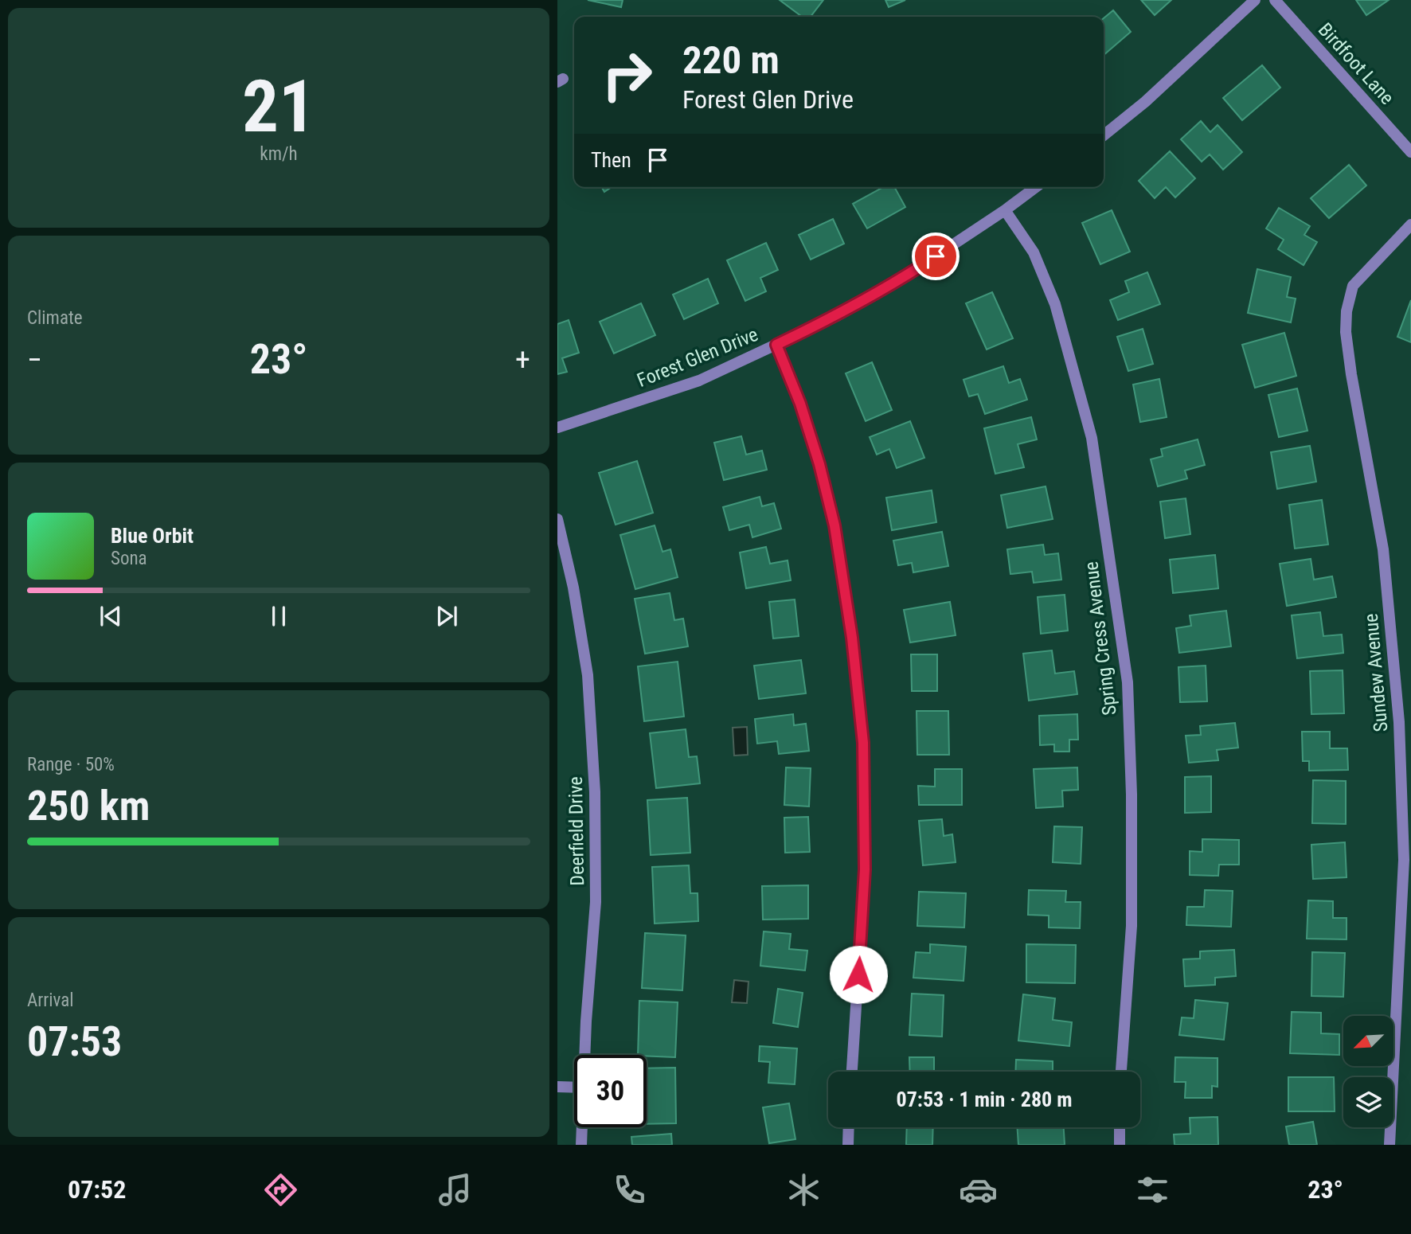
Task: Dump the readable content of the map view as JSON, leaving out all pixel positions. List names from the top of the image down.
{
  "streets": {
    "street": [
      "Birdfoot Lane",
      "Forest Glen Drive",
      "Spring Cress Avenue",
      "Sundew Avenue",
      "Deerfield Drive"
    ]
  },
  "crossings": [
    ["Forest Glen Drive", "Spring Cress Avenue"]
  ],
  "north": "bottom left",
  "page": {
    "tile": [
      ["21", "km/h"],
      "Climate",
      ["Range · 50%", "250 km"],
      ["Arrival", "07:53"]
    ],
    "turn": ["220 m", "Forest Glen Drive"],
    "then": "Then",
    "heat": ["−", "23°", "+"],
    "song": ["Blue Orbit", "Sona"],
    "limit": "30",
    "trip": "07:53 · 1 min · 280 m",
    "tabs": ["07:52", "23°"]
  }
}
